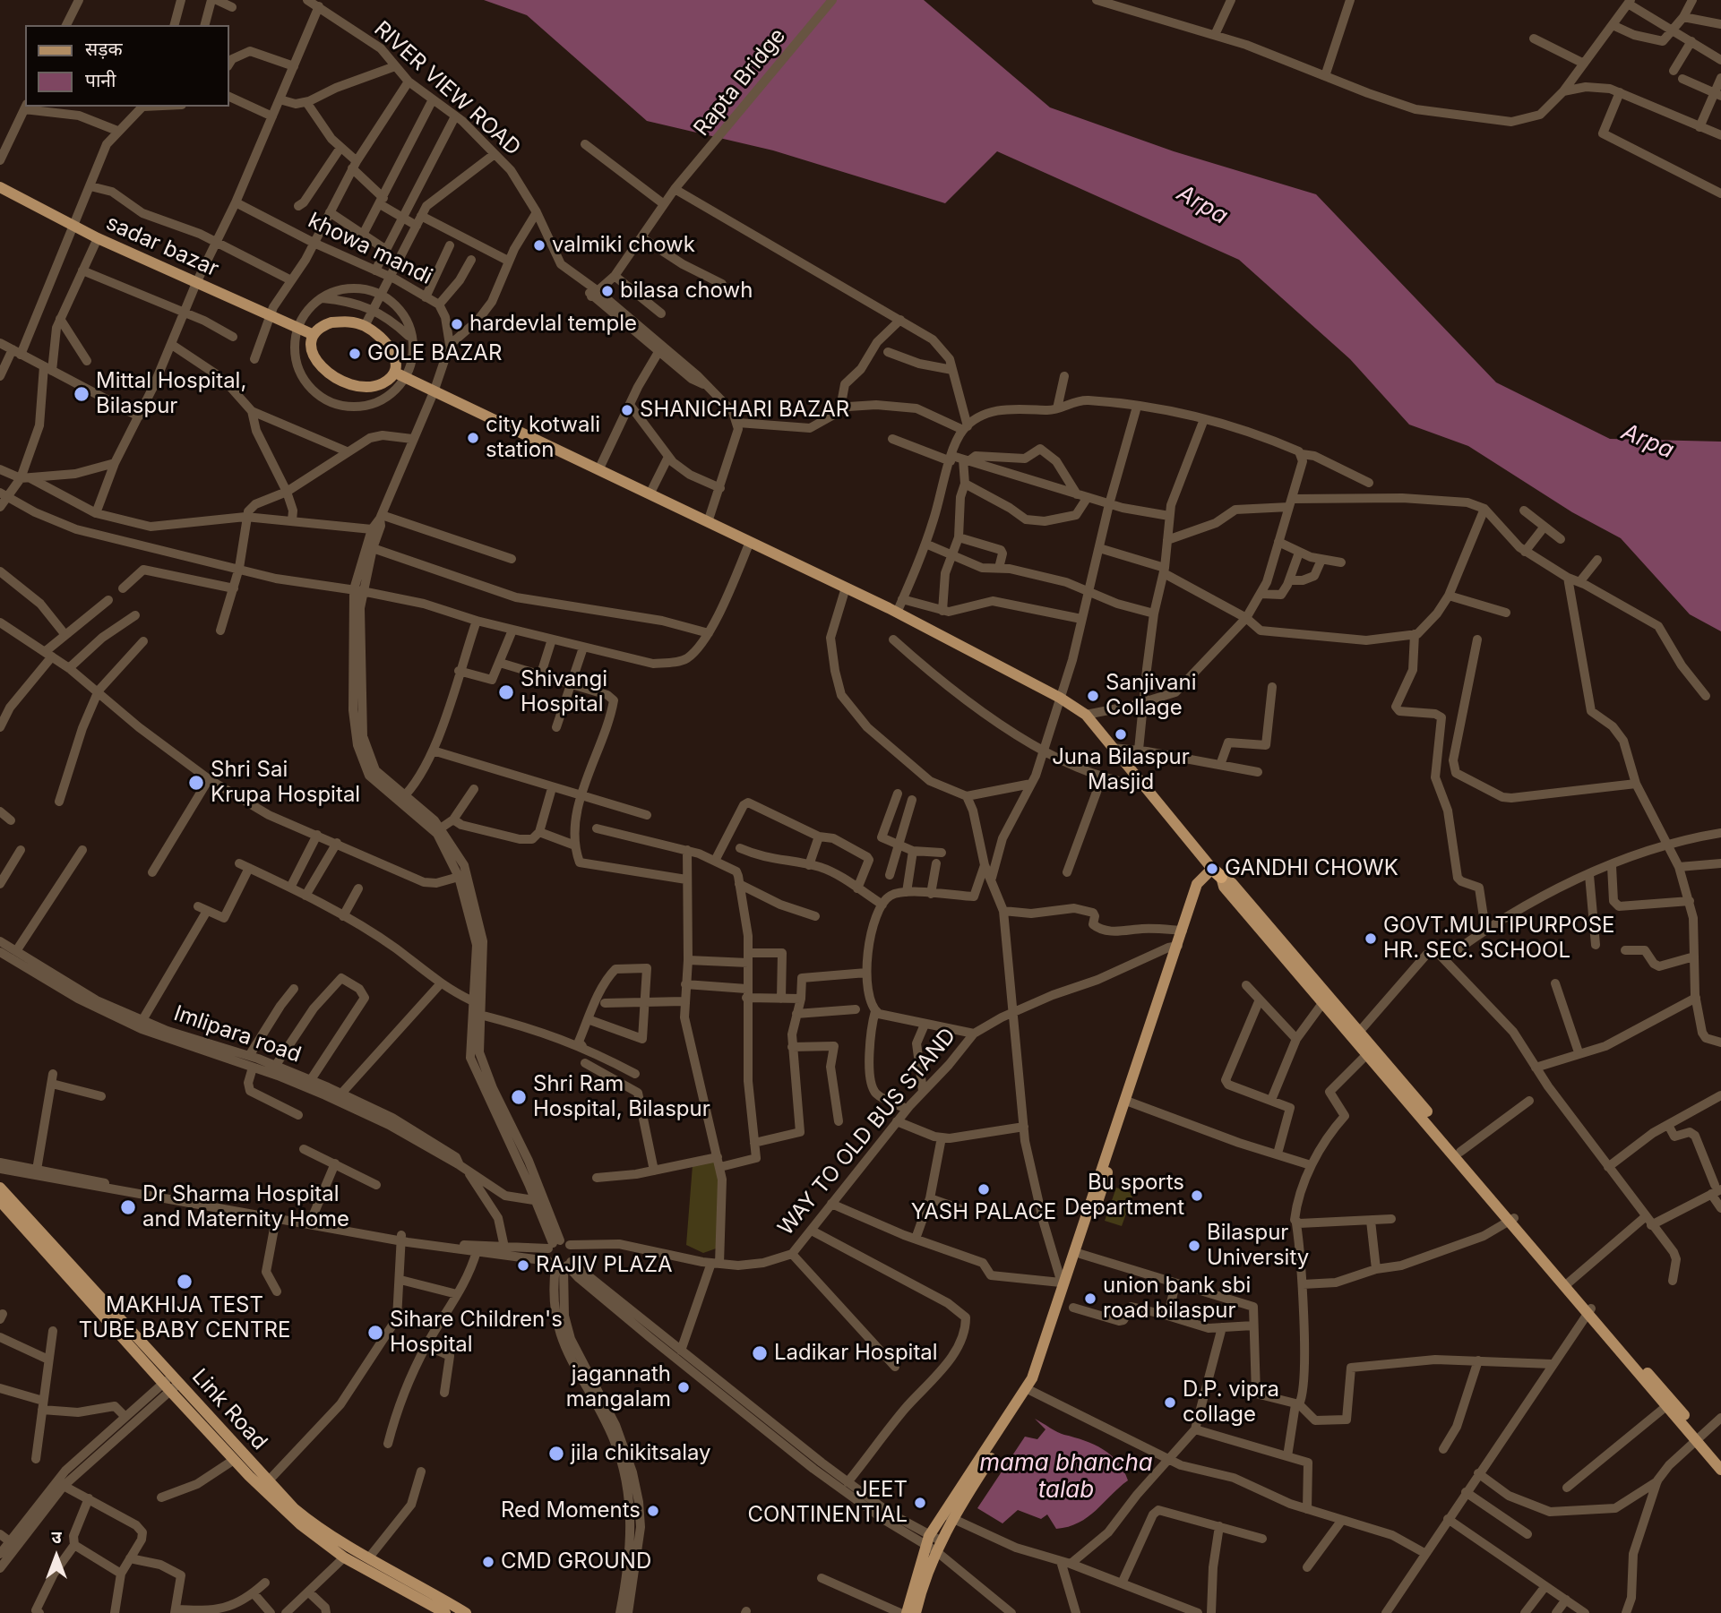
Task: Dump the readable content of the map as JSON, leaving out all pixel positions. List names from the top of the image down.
{
  "streets": {
    "main road": ["sadar bazar", "Link Road"],
    "street": [
      "Rapta Bridge",
      "RIVER VIEW ROAD",
      "khowa mandi",
      "Imlipara road",
      "WAY TO OLD BUS STAND"
    ]
  },
  "water": ["Arpa", "mama bhancha talab"],
  "places": [
    "valmiki chowk",
    "bilasa chowh",
    "hardevlal temple",
    "GOLE BAZAR",
    "Mittal Hospital, Bilaspur",
    "SHANICHARI BAZAR",
    "city kotwali station",
    "Shivangi Hospital",
    "Sanjivani Collage",
    "Juna Bilaspur Masjid",
    "Shri Sai Krupa Hospital",
    "GANDHI CHOWK",
    "GOVT.MULTIPURPOSE HR. SEC. SCHOOL",
    "Shri Ram Hospital, Bilaspur",
    "YASH PALACE",
    "Bu sports Department",
    "Dr Sharma Hospital and Maternity Home",
    "Bilaspur University",
    "RAJIV PLAZA",
    "MAKHIJA TEST TUBE BABY CENTRE",
    "union bank sbi road bilaspur",
    "Sihare Children's Hospital",
    "Ladikar Hospital",
    "jagannath mangalam",
    "D.P. vipra collage",
    "jila chikitsalay",
    "JEET CONTINENTIAL",
    "Red Moments",
    "CMD GROUND"
  ],
  "legend": ["सड़क", "पानी"],
  "north": "top"
}
